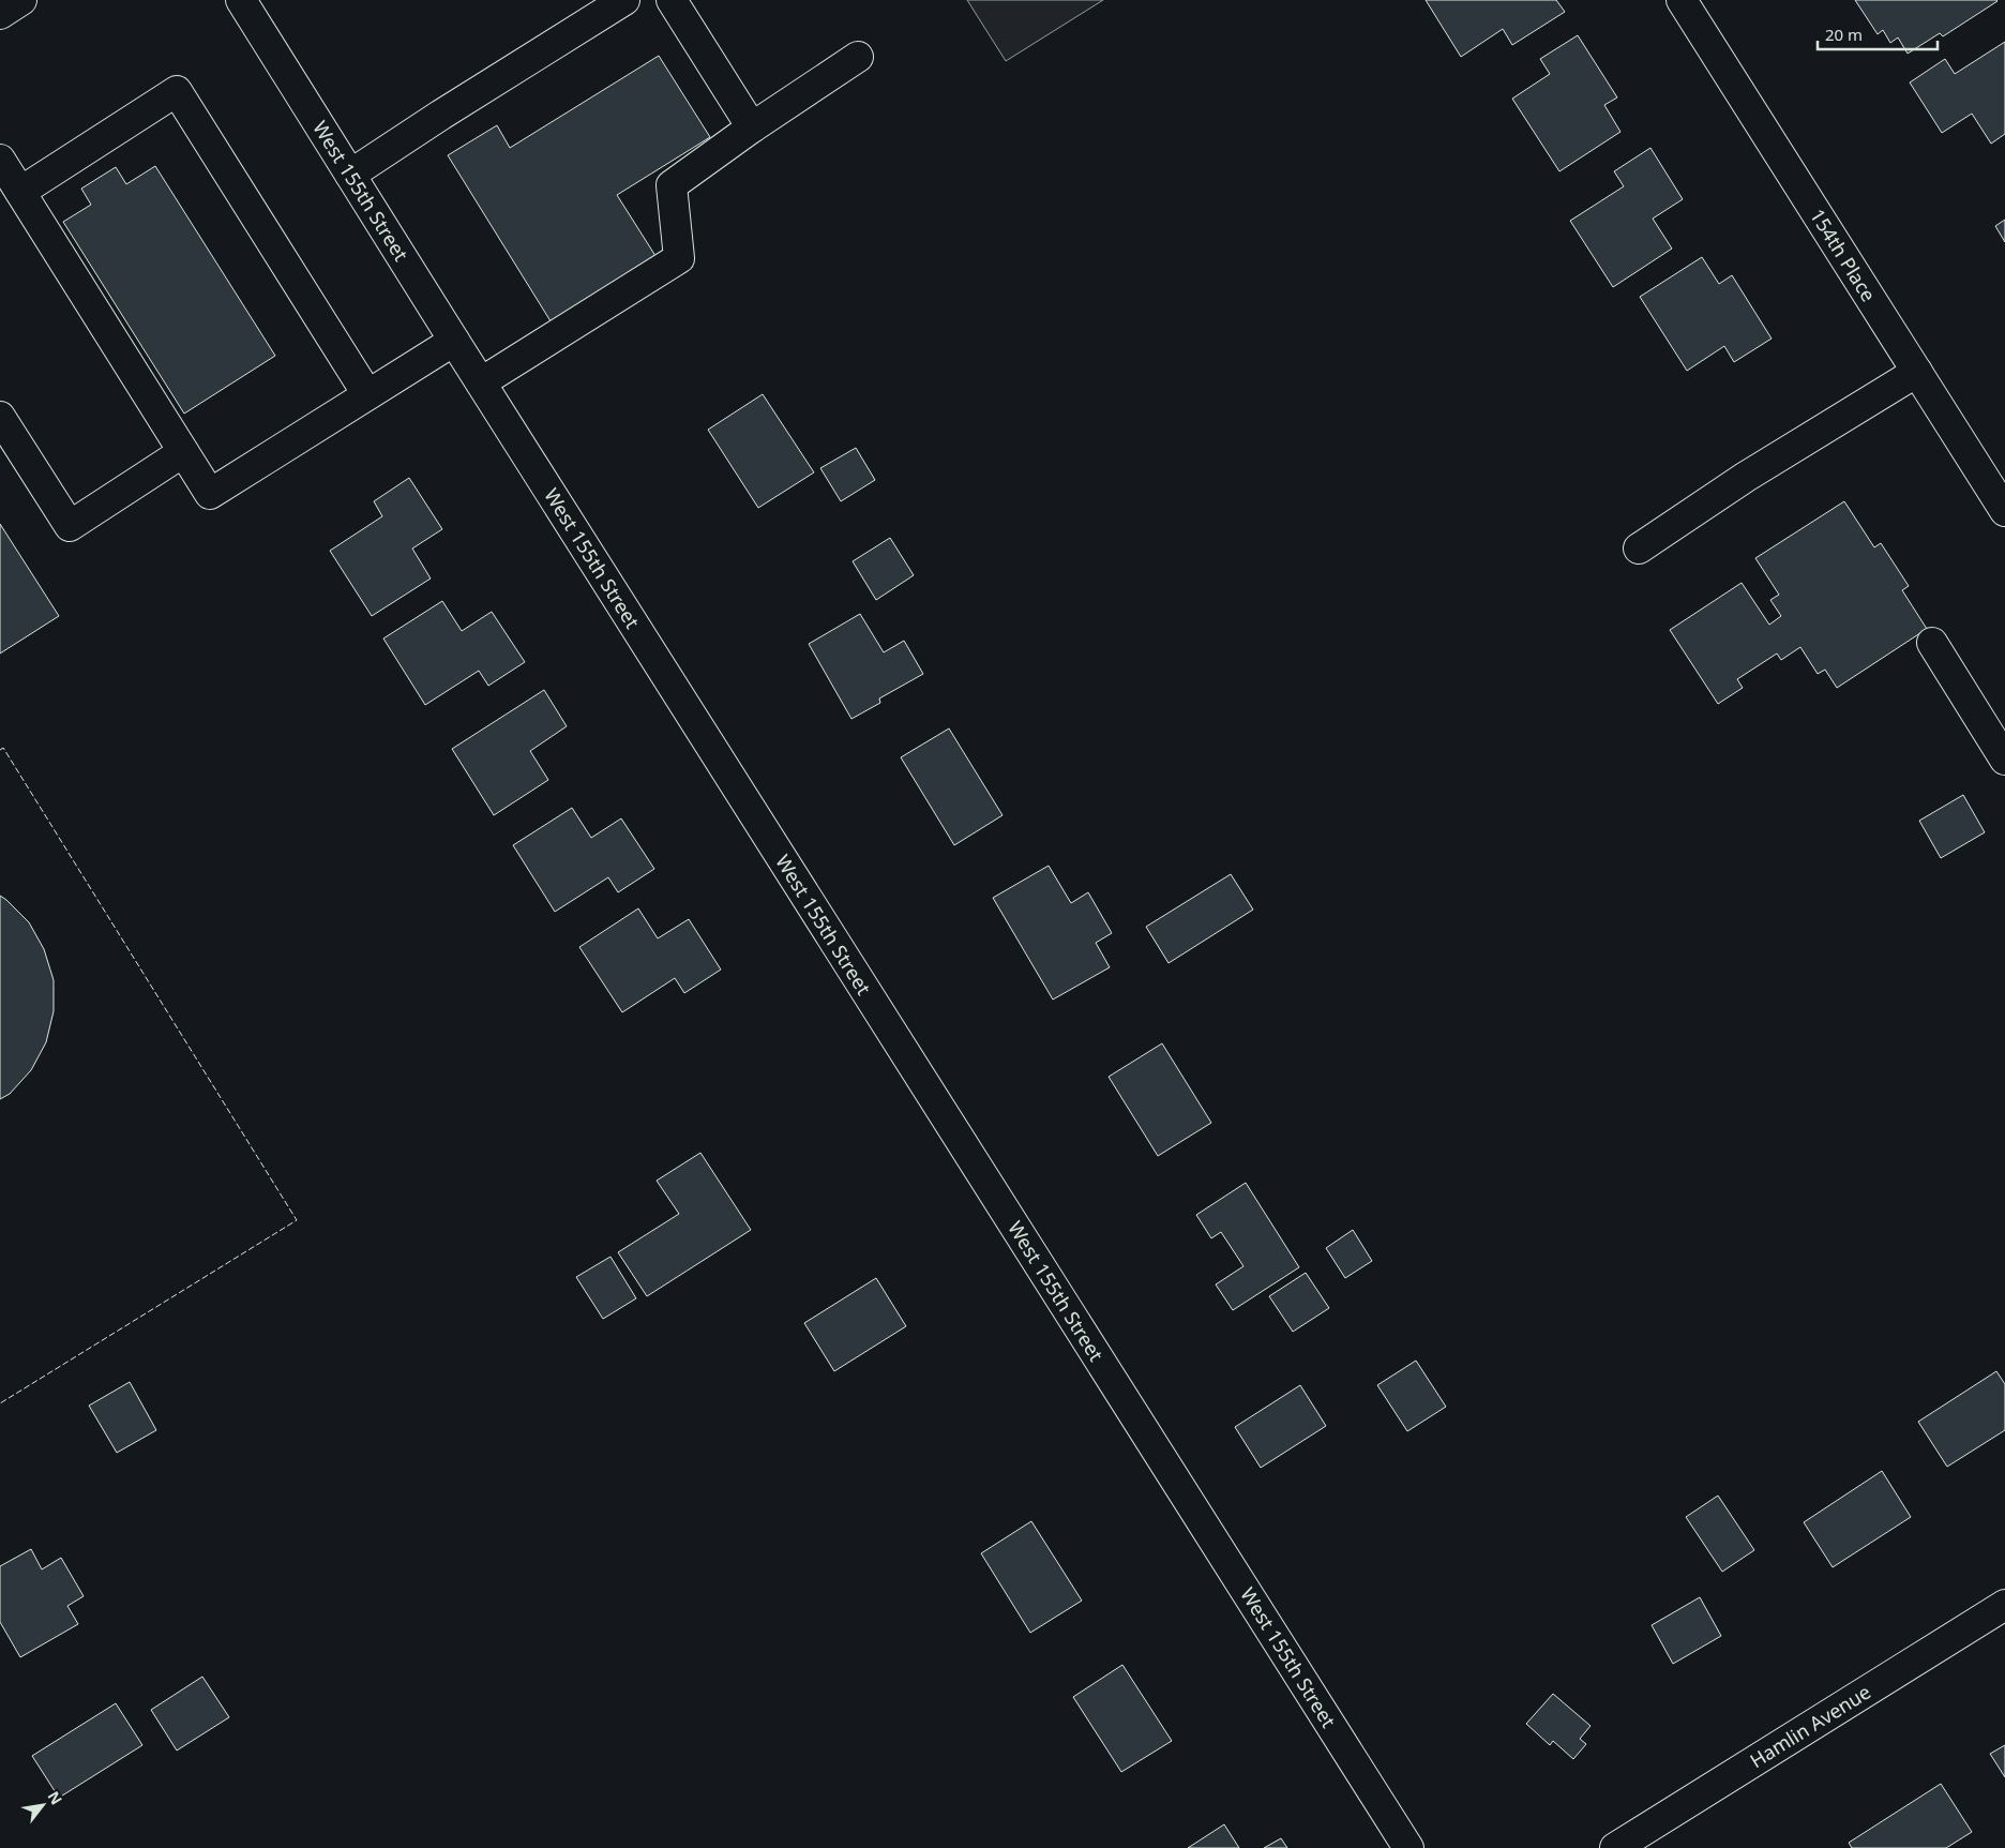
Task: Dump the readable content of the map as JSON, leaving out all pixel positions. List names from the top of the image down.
{
  "streets": {
    "street": ["West 155th Street", "154th Place", "Hamlin Avenue"]
  },
  "scale_bar": "20 m",
  "north": "top right"
}
